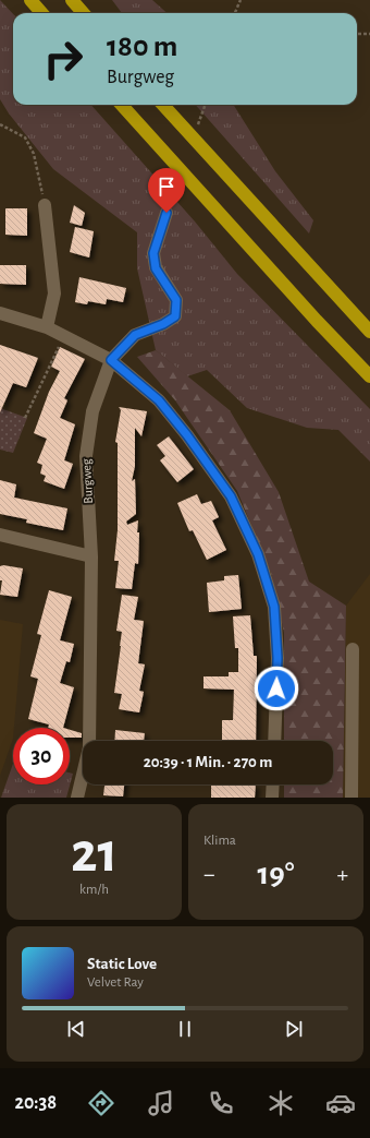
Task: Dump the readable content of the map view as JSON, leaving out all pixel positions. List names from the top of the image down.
{
  "streets": {
    "street": ["Burgweg"]
  },
  "page": {
    "turn": ["180 m", "Burgweg"],
    "limit": "30",
    "trip": "20:39 · 1 Min. · 270 m",
    "tile": [
      ["21", "km/h"],
      "Klima"
    ],
    "heat": ["−", "19°", "+"],
    "song": ["Static Love", "Velvet Ray"],
    "tabs": "20:38"
  }
}
